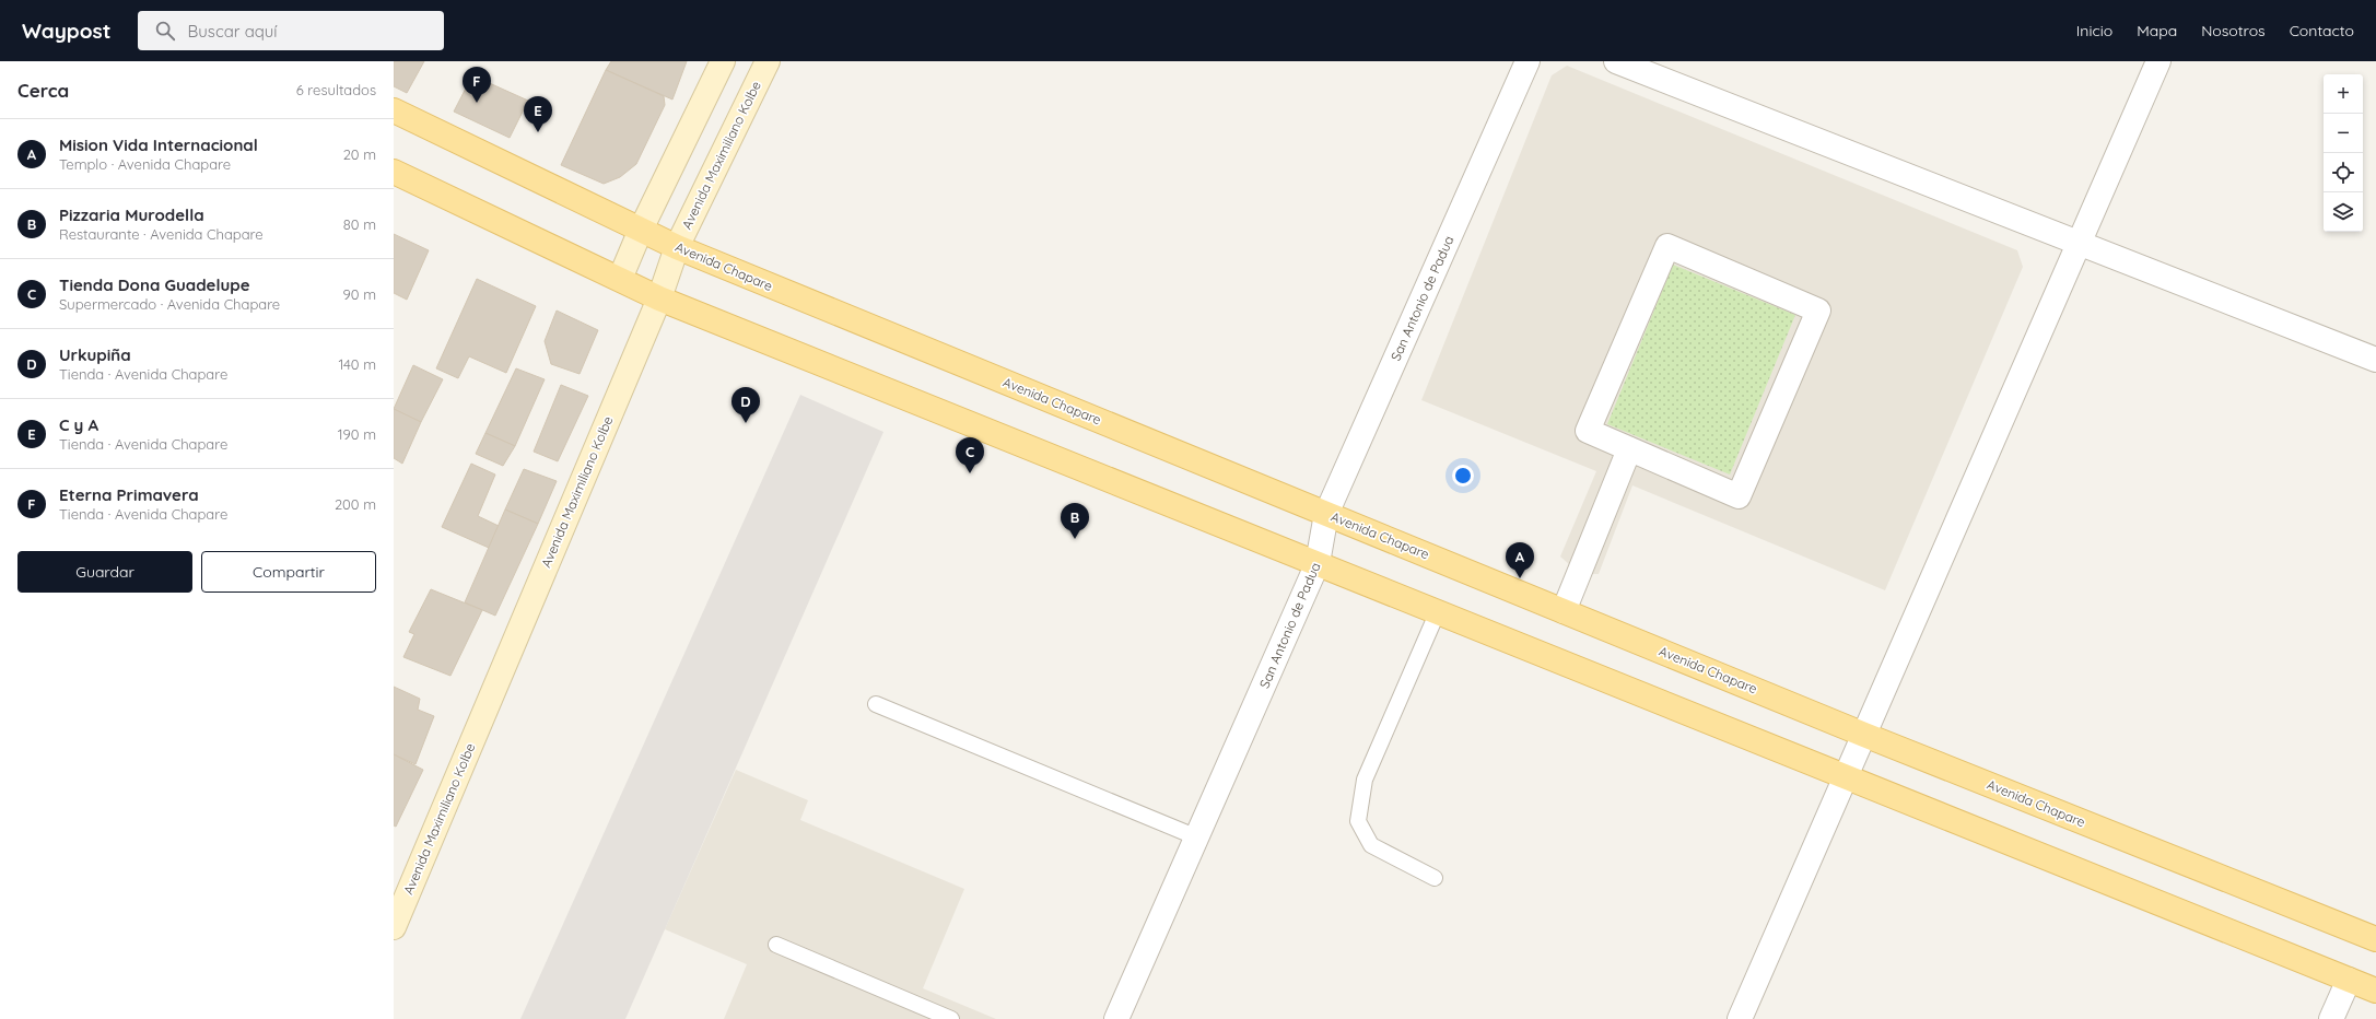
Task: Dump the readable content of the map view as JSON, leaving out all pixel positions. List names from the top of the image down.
{
  "streets": {
    "main road": ["Avenida Maximiliano Kolbe", "Avenida Chapare"],
    "street": ["San Antonio de Padua"]
  },
  "crossings": [
    ["Avenida Maximiliano Kolbe", "Avenida Chapare"],
    ["Avenida Chapare", "San Antonio de Padua"]
  ],
  "page": {
    "header": "Waypost",
    "search": "Buscar aquí",
    "nav": [
      "Inicio",
      "Mapa",
      "Nosotros",
      "Contacto"
    ],
    "heading": ["Cerca", "6 resultados"],
    "pins": [
      "F",
      "E",
      "D",
      "C",
      "B",
      "A"
    ],
    "map_buttons": ["+", "−"],
    "list": [
      {
        "mark": "A",
        "name": "Mision Vida Internacional",
        "note": "Templo · Avenida Chapare",
        "value": "20 m"
      },
      {
        "mark": "B",
        "name": "Pizzaria Murodella",
        "note": "Restaurante · Avenida Chapare",
        "value": "80 m"
      },
      {
        "mark": "C",
        "name": "Tienda Dona Guadelupe",
        "note": "Supermercado · Avenida Chapare",
        "value": "90 m"
      },
      {
        "mark": "D",
        "name": "Urkupiña",
        "note": "Tienda · Avenida Chapare",
        "value": "140 m"
      },
      {
        "mark": "E",
        "name": "C y A",
        "note": "Tienda · Avenida Chapare",
        "value": "190 m"
      },
      {
        "mark": "F",
        "name": "Eterna Primavera",
        "note": "Tienda · Avenida Chapare",
        "value": "200 m"
      }
    ],
    "buttons": ["Guardar", "Compartir"]
  }
}
